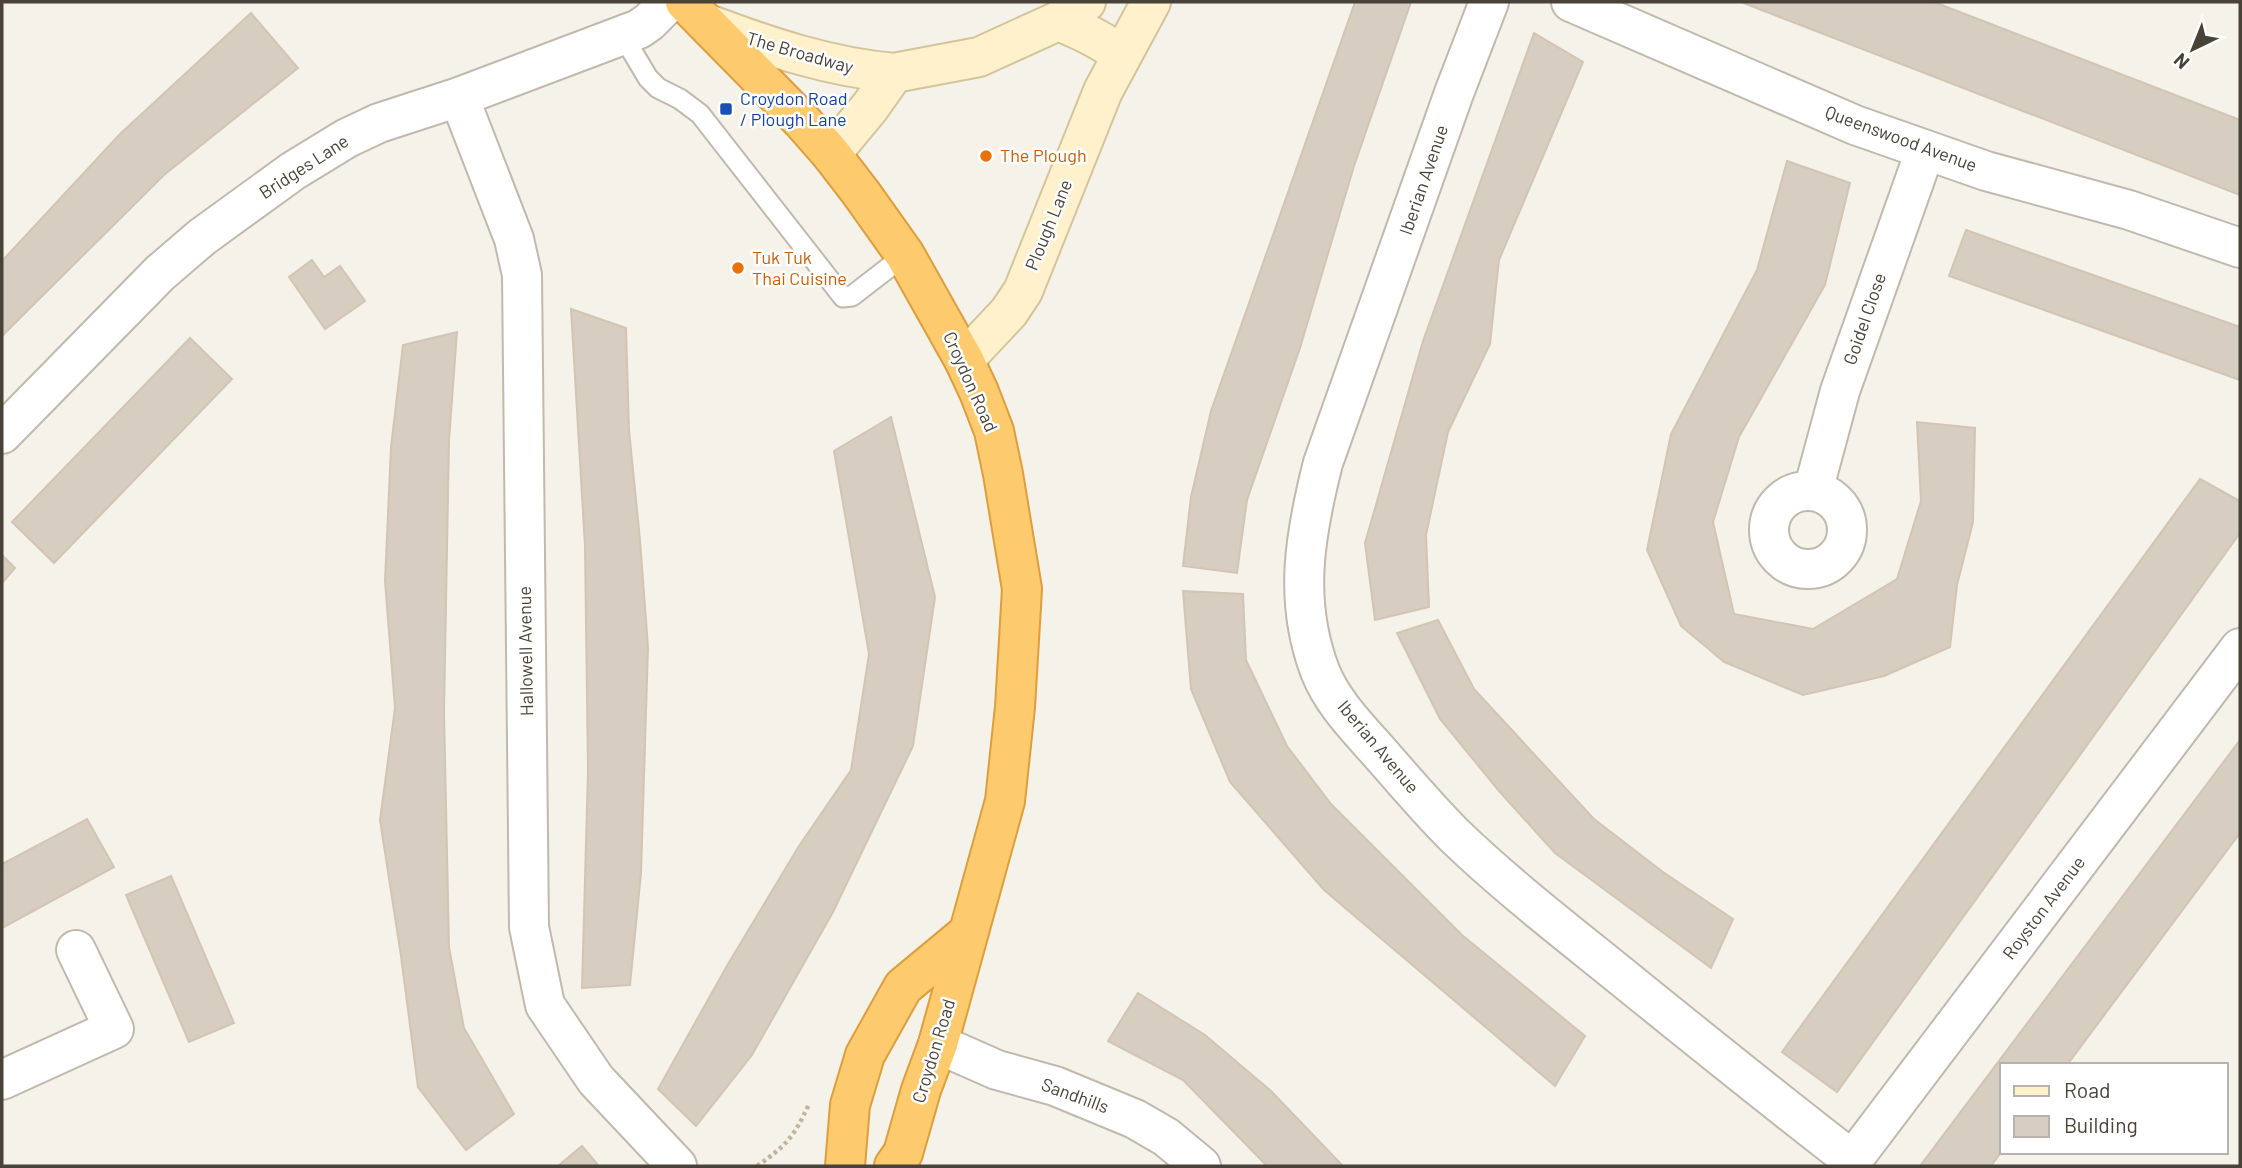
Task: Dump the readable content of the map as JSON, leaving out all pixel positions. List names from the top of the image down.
{
  "streets": {
    "highway": ["Croydon Road"],
    "main road": ["The Broadway", "Plough Lane"],
    "street": [
      "Queenswood Avenue",
      "Bridges Lane",
      "Iberian Avenue",
      "Goidel Close",
      "Hallowell Avenue",
      "Royston Avenue",
      "Sandhills"
    ]
  },
  "crossings": [
    ["The Broadway", "Plough Lane"],
    ["The Broadway", "Croydon Road"],
    ["Queenswood Avenue", "Goidel Close"],
    ["Bridges Lane", "Hallowell Avenue"],
    ["Iberian Avenue", "Royston Avenue"],
    ["Plough Lane", "Croydon Road"],
    ["Croydon Road", "Sandhills"]
  ],
  "places": {
    "transit": ["Croydon Road / Plough Lane"],
    "other": ["The Plough", "Tuk Tuk Thai Cuisine"]
  },
  "legend": ["Road", "Building"],
  "north": "bottom left"
}
